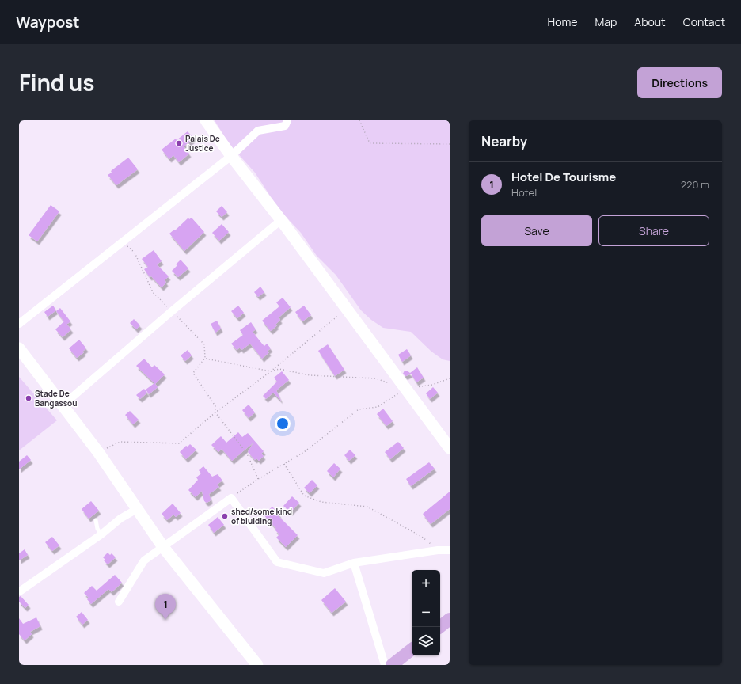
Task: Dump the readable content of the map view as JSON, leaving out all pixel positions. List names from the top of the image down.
{
  "places": ["Palais De Justice", "Stade De Bangassou", "shed/some kind of biulding"],
  "page": {
    "header": "Waypost",
    "nav": [
      "Home",
      "Map",
      "About",
      "Contact"
    ],
    "title": "Find us",
    "buttons": [
      "Directions",
      ["Save", "Share"]
    ],
    "heading": "Nearby",
    "list": [
      {
        "mark": "1",
        "name": "Hotel De Tourisme",
        "note": "Hotel",
        "value": "220 m"
      }
    ],
    "map_buttons": ["+", "−"],
    "pins": "1"
  }
}
